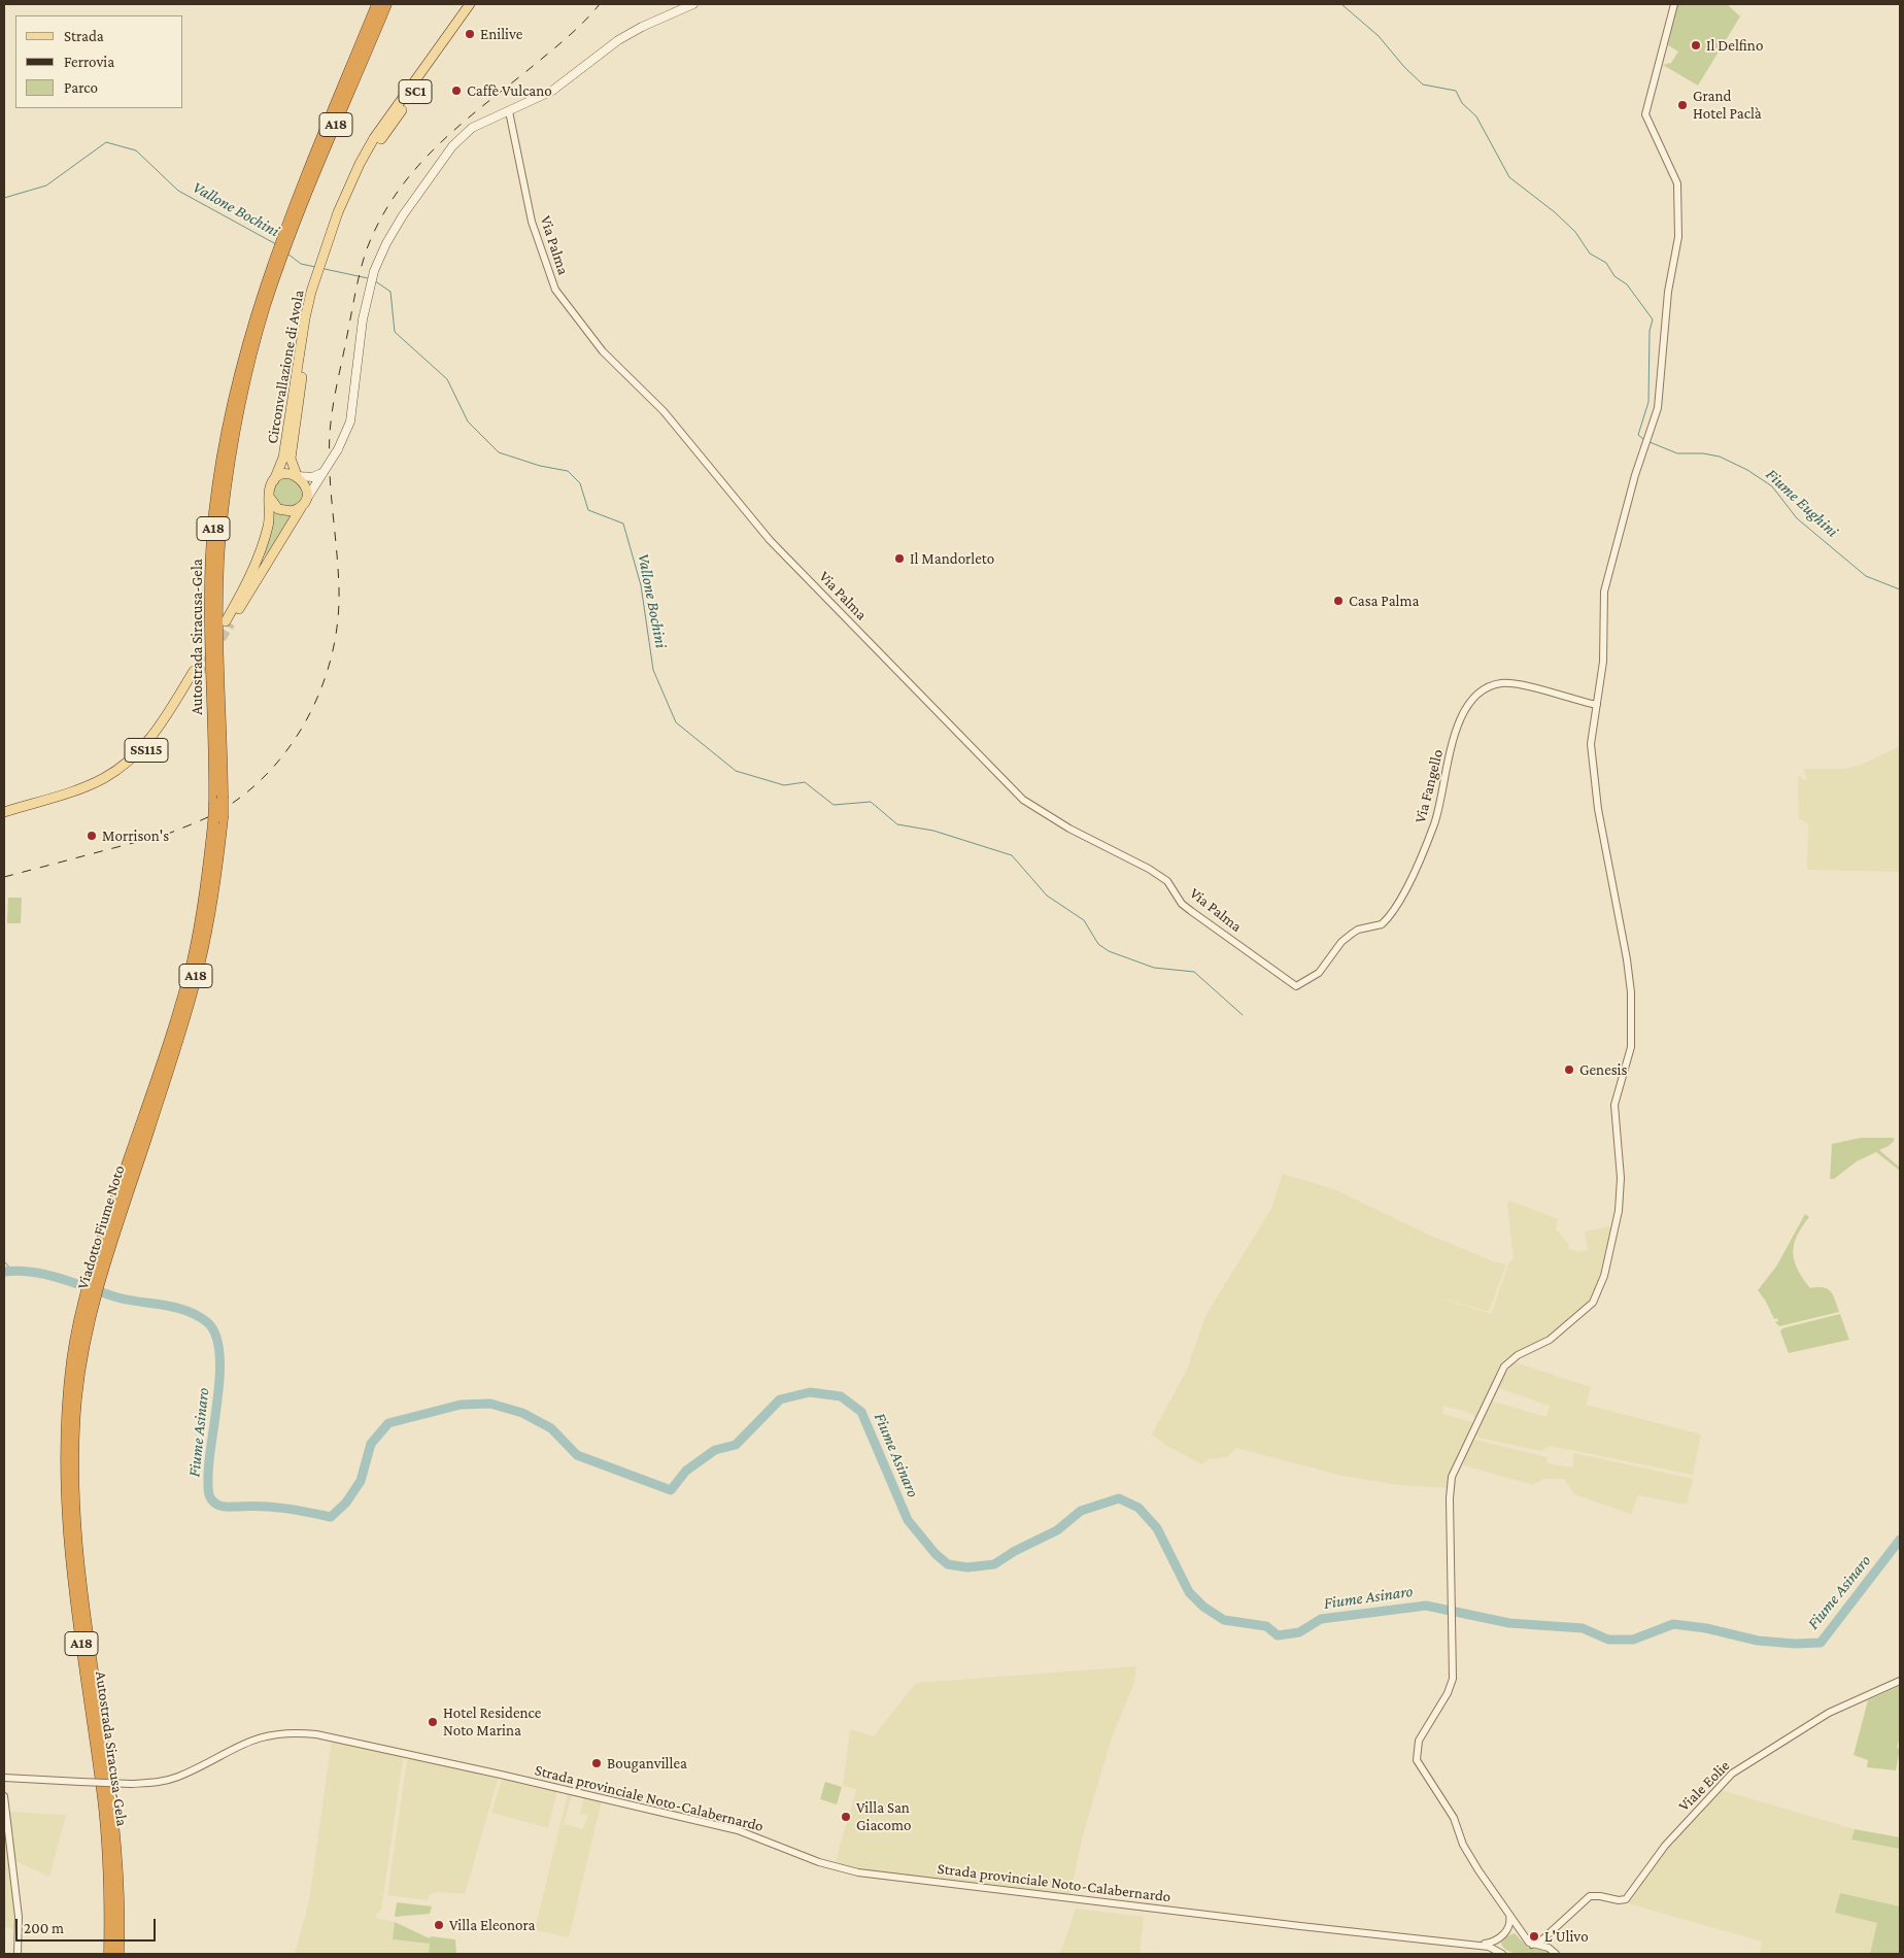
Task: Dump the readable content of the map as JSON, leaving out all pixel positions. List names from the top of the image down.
{
  "streets": {
    "highway": ["A18", "Autostrada Siracusa-Gela", "Viadotto Fiume Noto"],
    "main road": ["SC1", "Circonvallazione di Avola", "SS115"],
    "street": [
      "Via Palma",
      "Via Fangello",
      "Viale Eolie",
      "Strada provinciale Noto-Calabernardo"
    ]
  },
  "crossings": [
    ["SC1", "Circonvallazione di Avola"],
    ["A18", "Autostrada Siracusa-Gela"],
    ["Via Palma", "Via Fangello"],
    ["Autostrada Siracusa-Gela", "Viadotto Fiume Noto"]
  ],
  "water": ["Vallone Bochini", "Fiume Eughini", "Fiume Asinaro"],
  "places": [
    "Enilive",
    "Il Delfino",
    "Caffè Vulcano",
    "Grand Hotel Paclà",
    "Il Mandorleto",
    "Casa Palma",
    "Morrison's",
    "Genesis",
    "Hotel Residence Noto Marina",
    "Bouganvillea",
    "Villa San Giacomo",
    "Villa Eleonora",
    "L'Ulivo"
  ],
  "legend": ["Strada", "Ferrovia", "Parco"],
  "scale_bar": "200 m"
}
